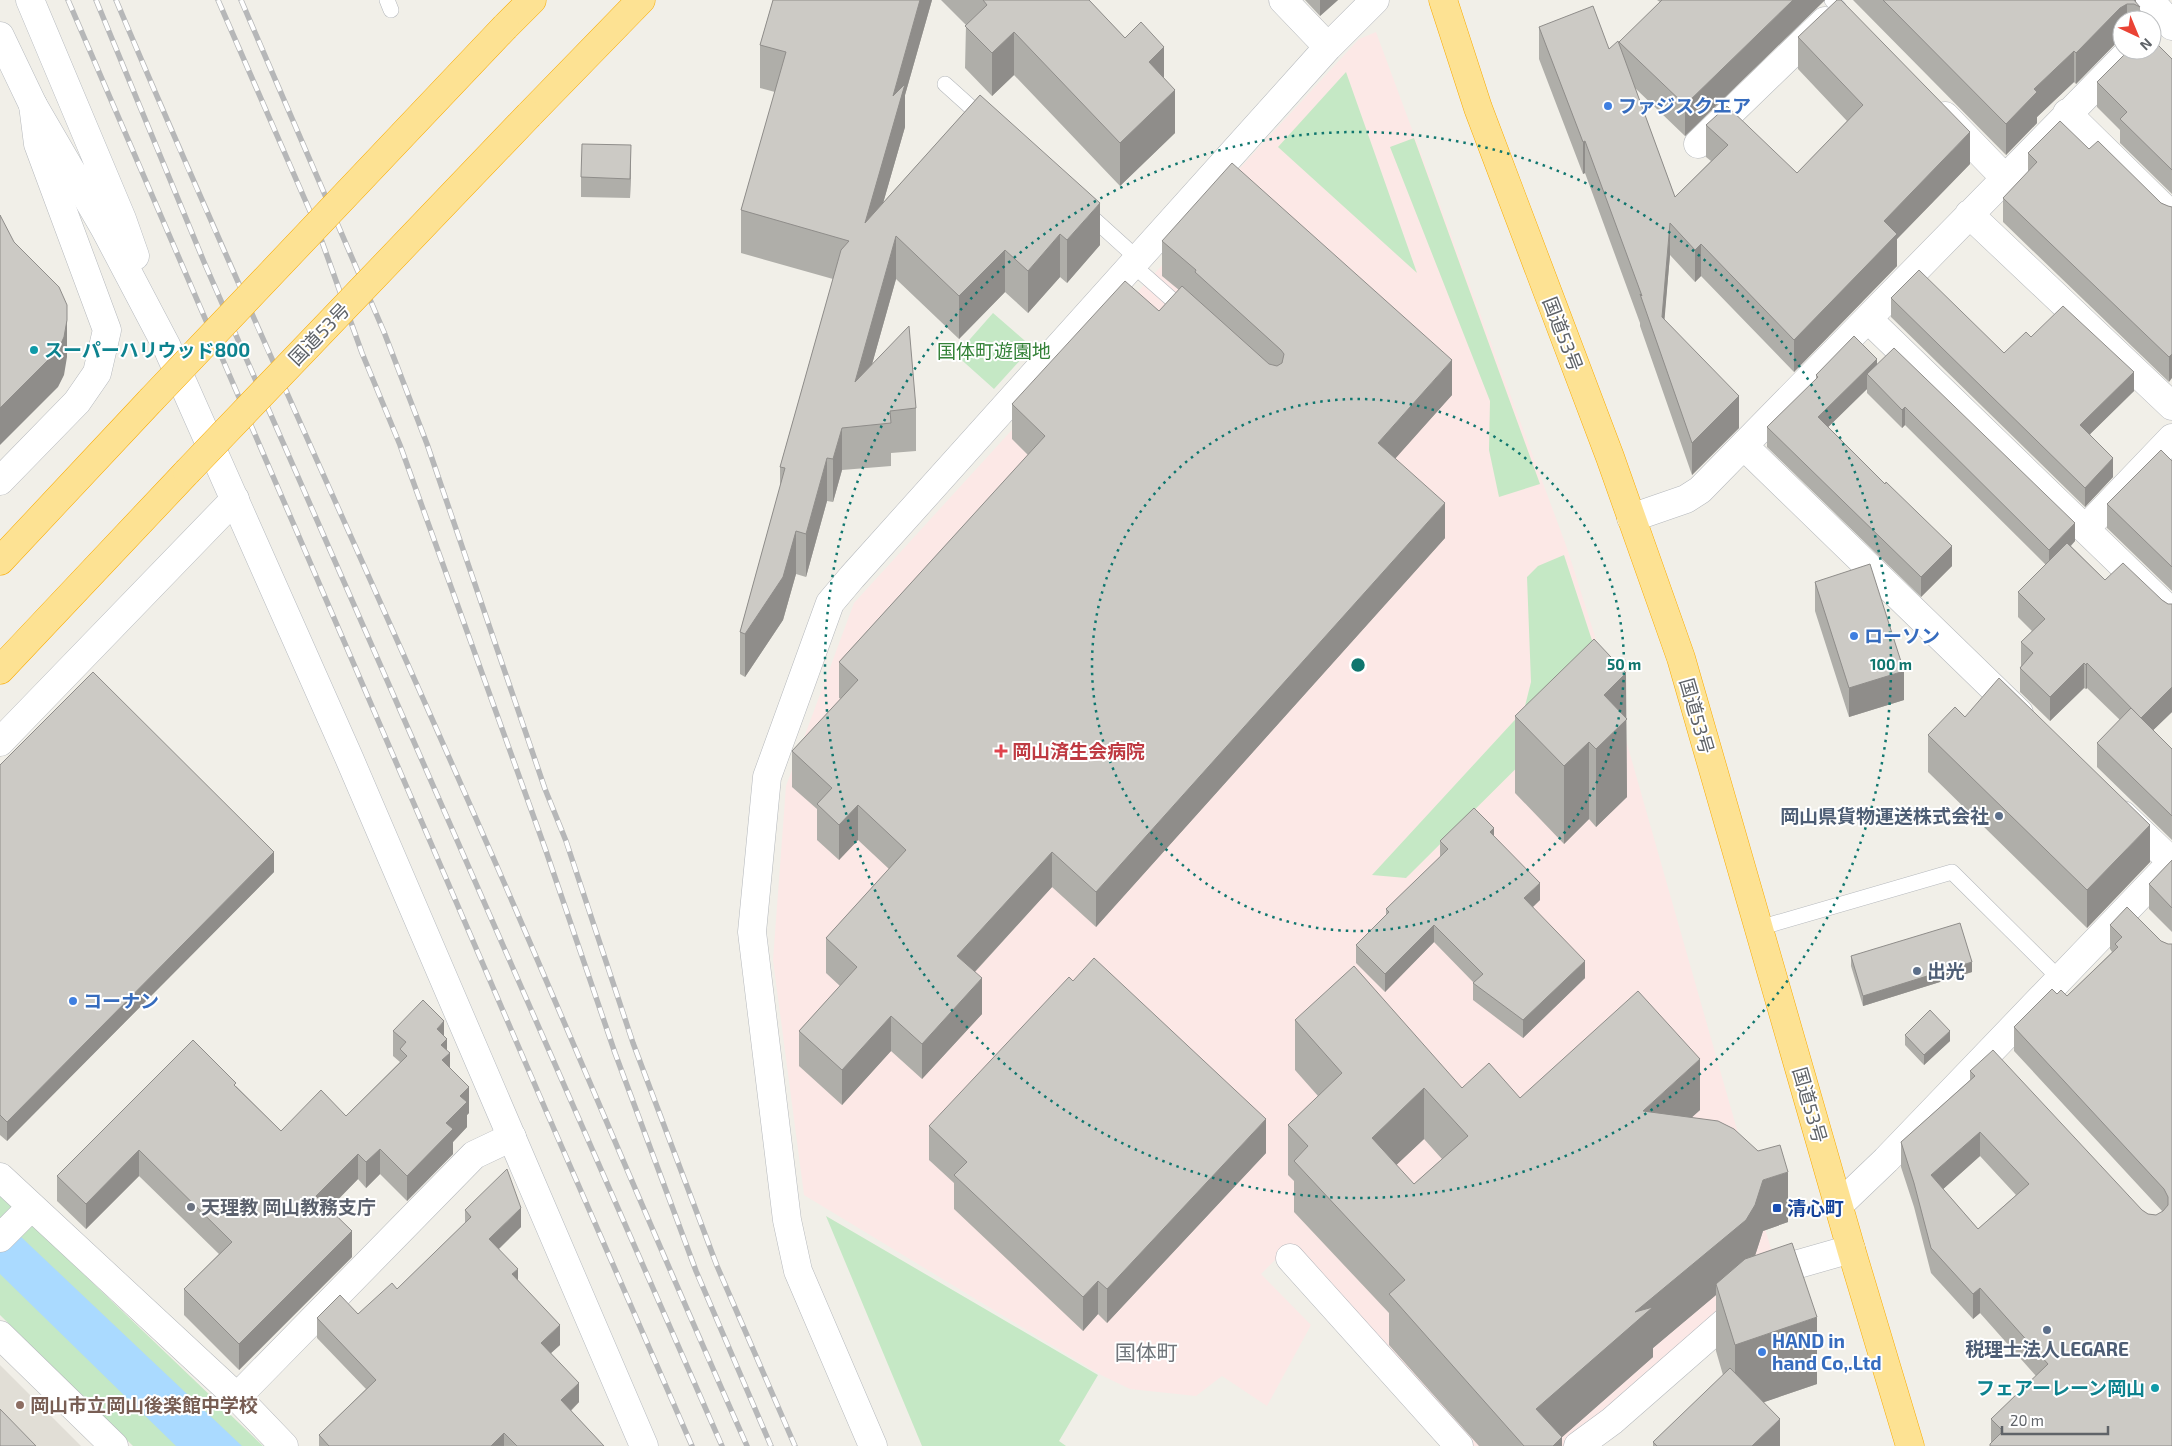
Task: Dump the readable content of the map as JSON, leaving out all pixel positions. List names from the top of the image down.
{
  "streets": {
    "highway": ["国道53号"]
  },
  "districts": ["国体町"],
  "parks": ["国体町遊園地"],
  "places": {
    "other": [
      "ファジスクエア",
      "スーパーハリウッド800",
      "ローソン",
      "岡山県貨物運送株式会社",
      "出光",
      "コーナン",
      "天理教 岡山教務支庁",
      "税理士法人LEGARE",
      "HAND in hand Co,.Ltd",
      "フェアーレーン岡山",
      "岡山市立岡山後楽館中学校"
    ],
    "health": ["岡山済生会病院"],
    "transit": ["清心町"]
  },
  "scale_bar": "20 m",
  "north": "bottom right",
  "rings": ["50 m", "100 m"]
}
